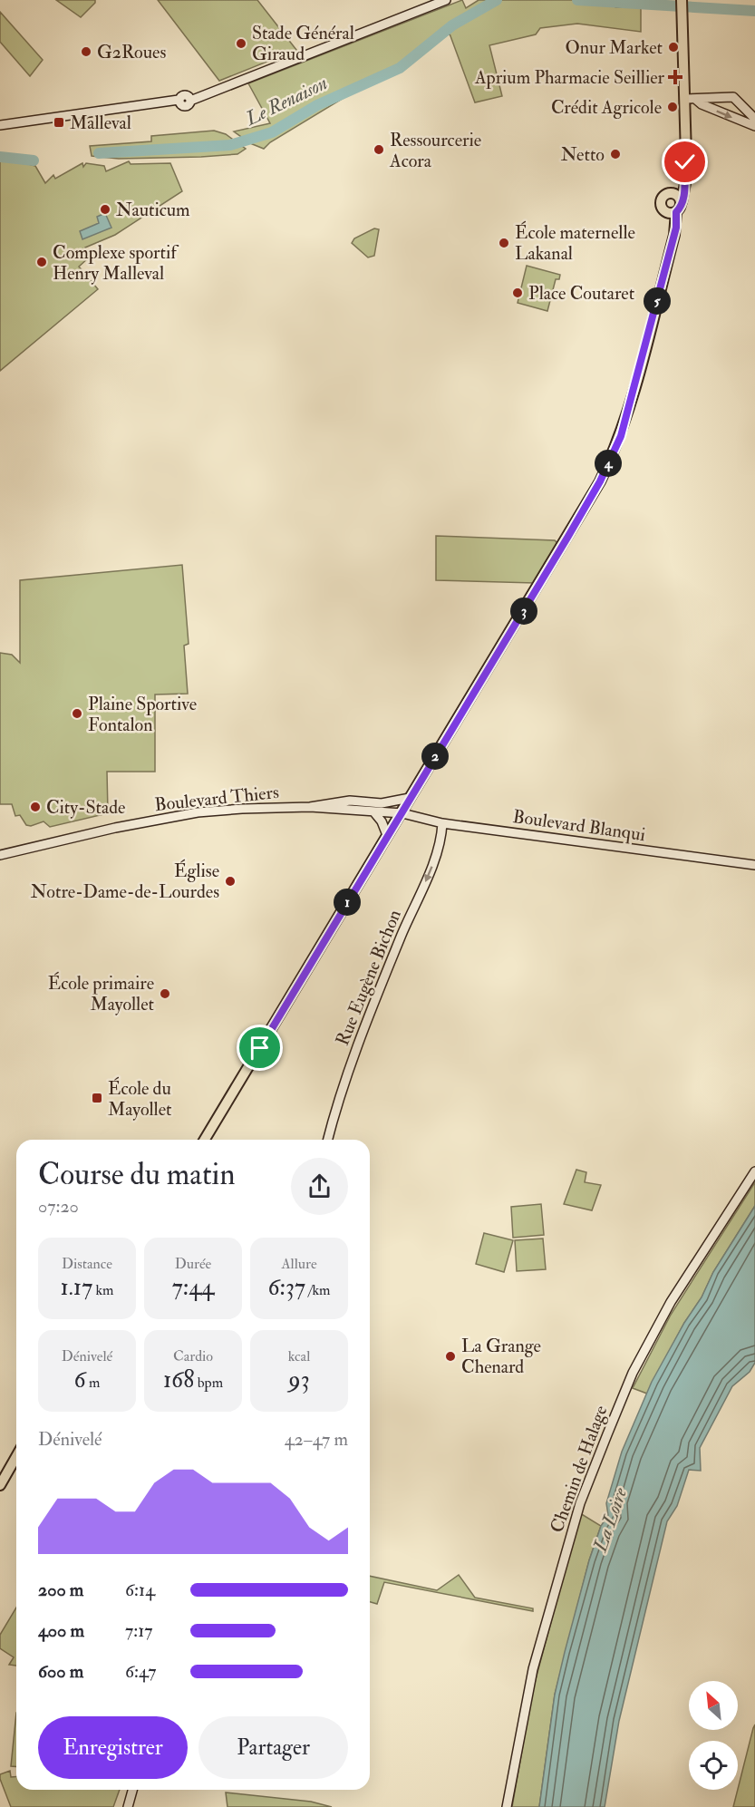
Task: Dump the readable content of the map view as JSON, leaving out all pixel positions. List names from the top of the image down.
{
  "streets": {
    "main road": [
      "Boulevard Thiers",
      "Boulevard Blanqui",
      "Rue Eugène Bichon",
      "Chemin de Halage"
    ]
  },
  "crossings": [
    ["Boulevard Thiers", "Boulevard Blanqui"],
    ["Boulevard Blanqui", "Rue Eugène Bichon"]
  ],
  "water": ["Le Renaison", "La Loire"],
  "places": {
    "other": [
      "Stade Général Giraud",
      "Onur Market",
      "G2Roues",
      "Crédit Agricole",
      "Ressourcerie Acora",
      "Netto",
      "Nauticum",
      "École maternelle Lakanal",
      "Complexe sportif Henry Malleval",
      "Place Coutaret",
      "Plaine Sportive Fontalon",
      "City-Stade",
      "Église Notre-Dame-de-Lourdes",
      "École primaire Mayollet",
      "La Grange Chenard"
    ],
    "health": ["Aprium Pharmacie Seillier"],
    "transit": ["Malleval", "École du Mayollet"]
  },
  "north": "top left",
  "page": {
    "pins": [
      "5",
      "4",
      "3",
      "2",
      "1"
    ],
    "heading": ["Course du matin", "07:20"],
    "stats": [
      ["Distance", "1.17 km"],
      ["Durée", "7:44"],
      ["Allure", "6:37 /km"],
      ["Dénivelé", "6 m"],
      ["Cardio", "168 bpm"],
      ["kcal", "93"]
    ],
    "chart": ["Dénivelé", "42–47 m"],
    "list": [
      {
        "name": "200 m",
        "note": "6:14"
      },
      {
        "name": "400 m",
        "note": "7:17"
      },
      {
        "name": "600 m",
        "note": "6:47"
      }
    ],
    "buttons": ["Enregistrer", "Partager"]
  }
}
